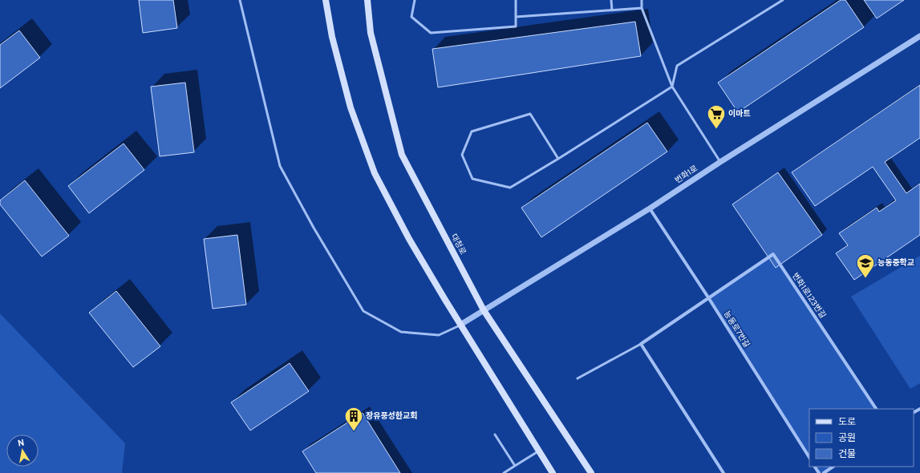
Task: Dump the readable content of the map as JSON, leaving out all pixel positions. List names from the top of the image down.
{
  "streets": {
    "main road": ["대청로"],
    "street": ["번화1로", "번화1로123번길", "능동로7번길"]
  },
  "crossings": [
    ["번화1로", "대청로"],
    ["번화1로", "능동로7번길"],
    ["번화1로123번길", "능동로7번길"]
  ],
  "places": {
    "supermarket": ["이마트"],
    "school or university": ["능동중학교"],
    "building": ["장유풍성한교회"]
  },
  "legend": ["도로", "공원", "건물"],
  "north": "top"
}
